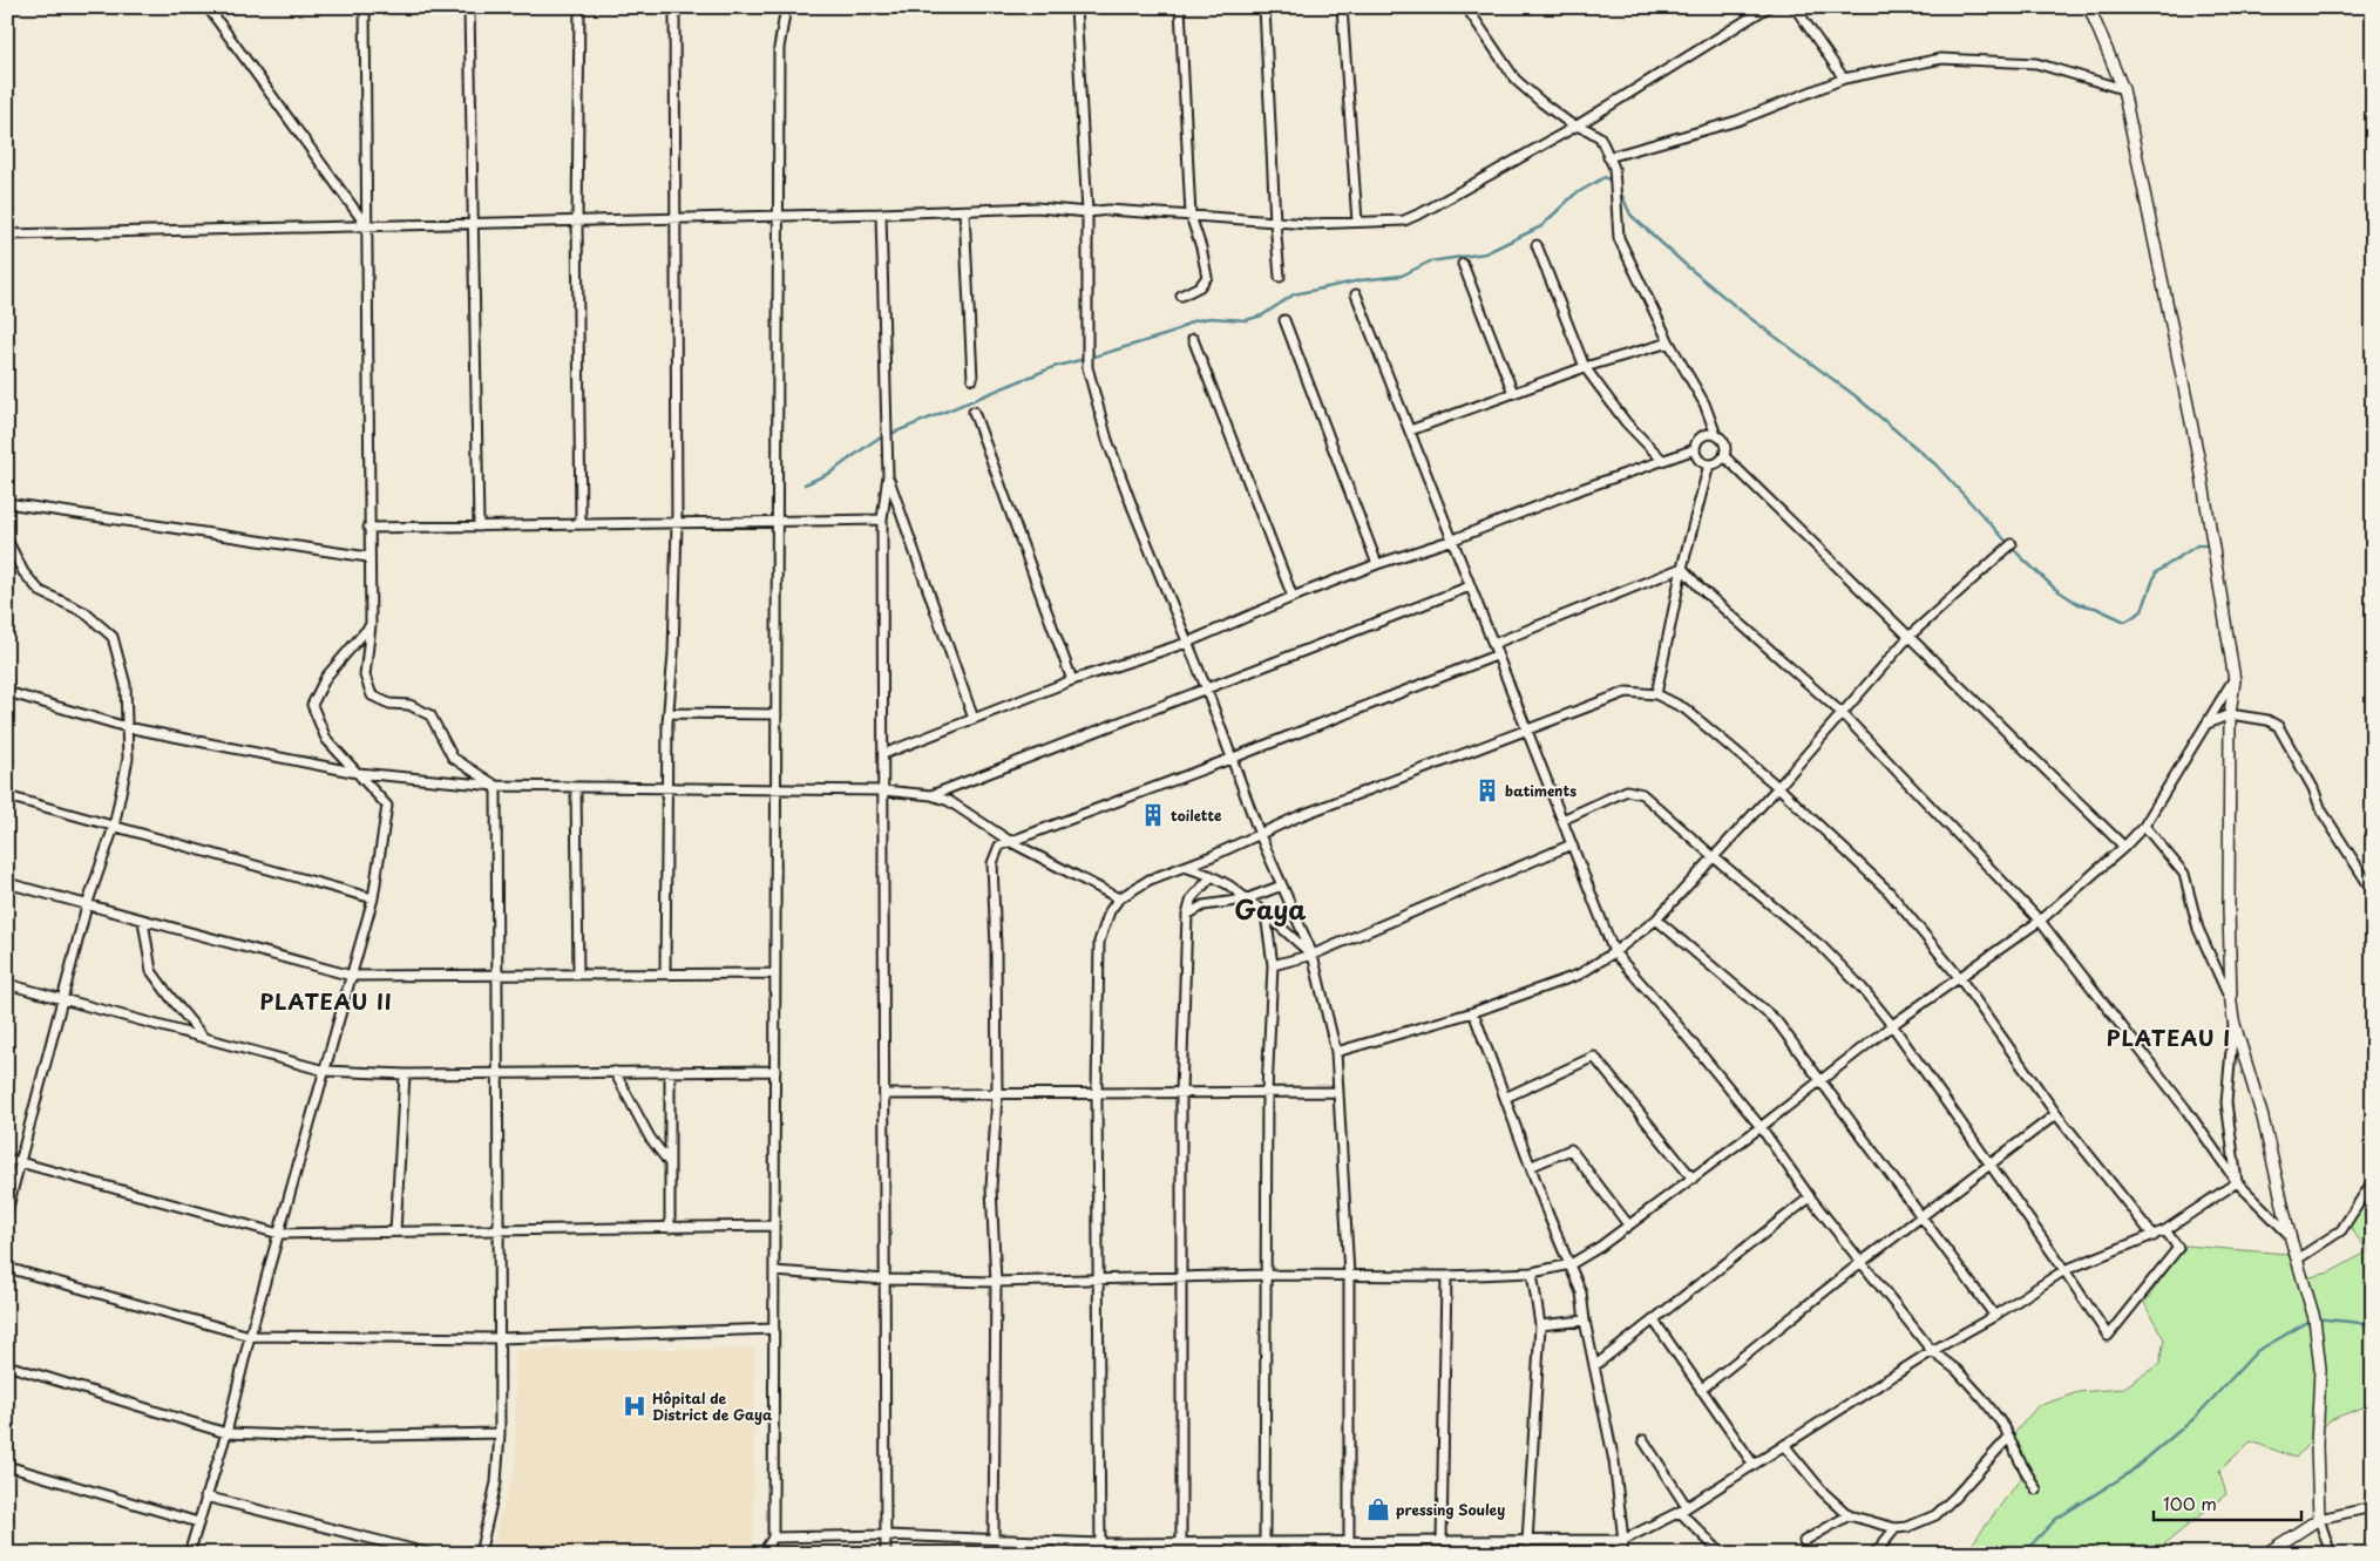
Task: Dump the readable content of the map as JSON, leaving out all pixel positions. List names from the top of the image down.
{
  "districts": ["Gaya", "PLATEAU II", "PLATEAU I"],
  "places": {
    "building": ["batiments", "toilette"],
    "hospital": ["Hôpital de District de Gaya"],
    "shop": ["pressing Souley"]
  },
  "scale_bar": "100 m"
}
